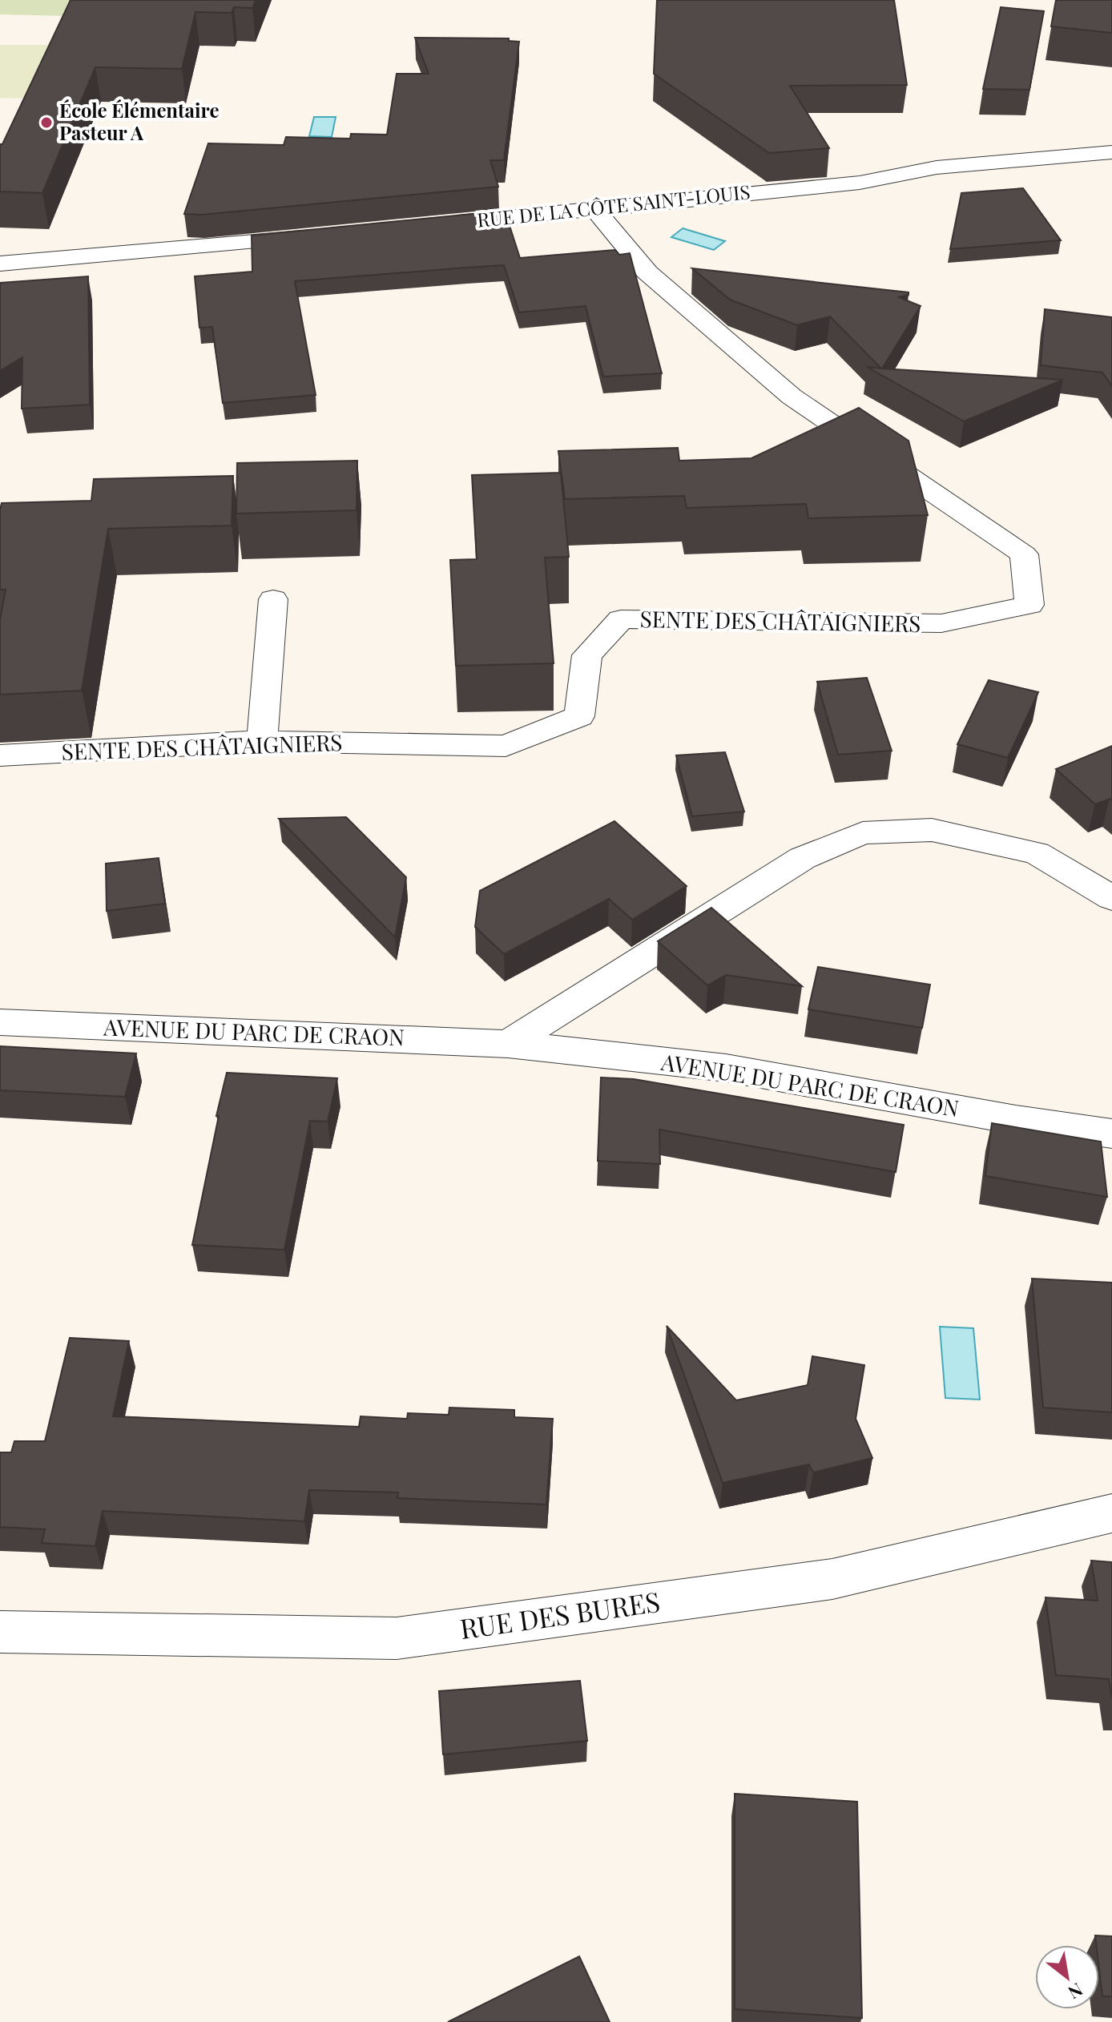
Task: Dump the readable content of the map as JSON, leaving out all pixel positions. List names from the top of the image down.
{
  "streets": {
    "street": [
      "RUE DE LA CÔTE SAINT-LOUIS",
      "SENTE DES CHÂTAIGNIERS",
      "AVENUE DU PARC DE CRAON",
      "RUE DES BURES"
    ]
  },
  "crossings": [
    ["RUE DE LA CÔTE SAINT-LOUIS", "SENTE DES CHÂTAIGNIERS"]
  ],
  "places": ["École Élémentaire Pasteur A"],
  "north": "bottom right"
}
